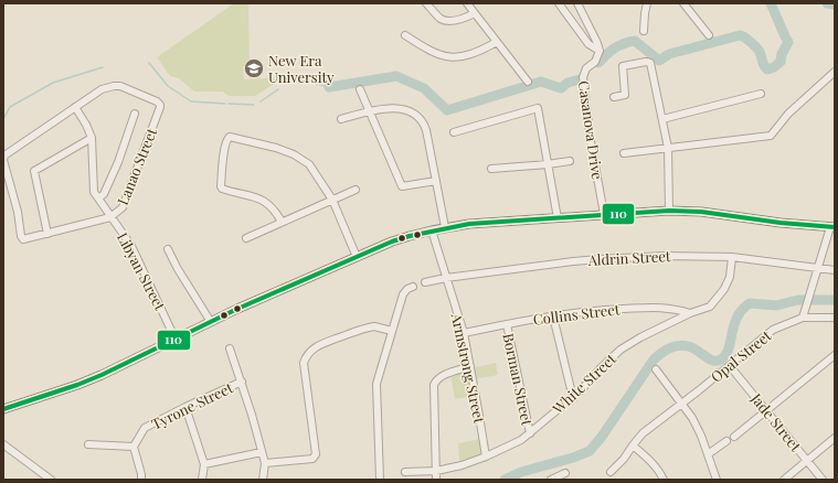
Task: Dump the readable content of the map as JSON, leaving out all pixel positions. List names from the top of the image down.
{
  "streets": {
    "street": [
      "Casanova Drive",
      "Lanao Street",
      "Aldrin Street",
      "Libyan Street",
      "Collins Street",
      "Opal Street",
      "Armstrong Street",
      "Borman Street",
      "White Street",
      "Tyrone Street",
      "Jade Street"
    ]
  },
  "crossings": [
    ["Lanao Street", "Libyan Street"],
    ["Aldrin Street", "Armstrong Street"],
    ["Aldrin Street", "White Street"],
    ["Collins Street", "Armstrong Street"],
    ["Collins Street", "Borman Street"],
    ["Collins Street", "White Street"],
    ["Opal Street", "Jade Street"],
    ["Armstrong Street", "White Street"],
    ["Borman Street", "White Street"]
  ],
  "places": {
    "school or university": ["New Era University"]
  },
  "lines": ["transit line 110"]
}
